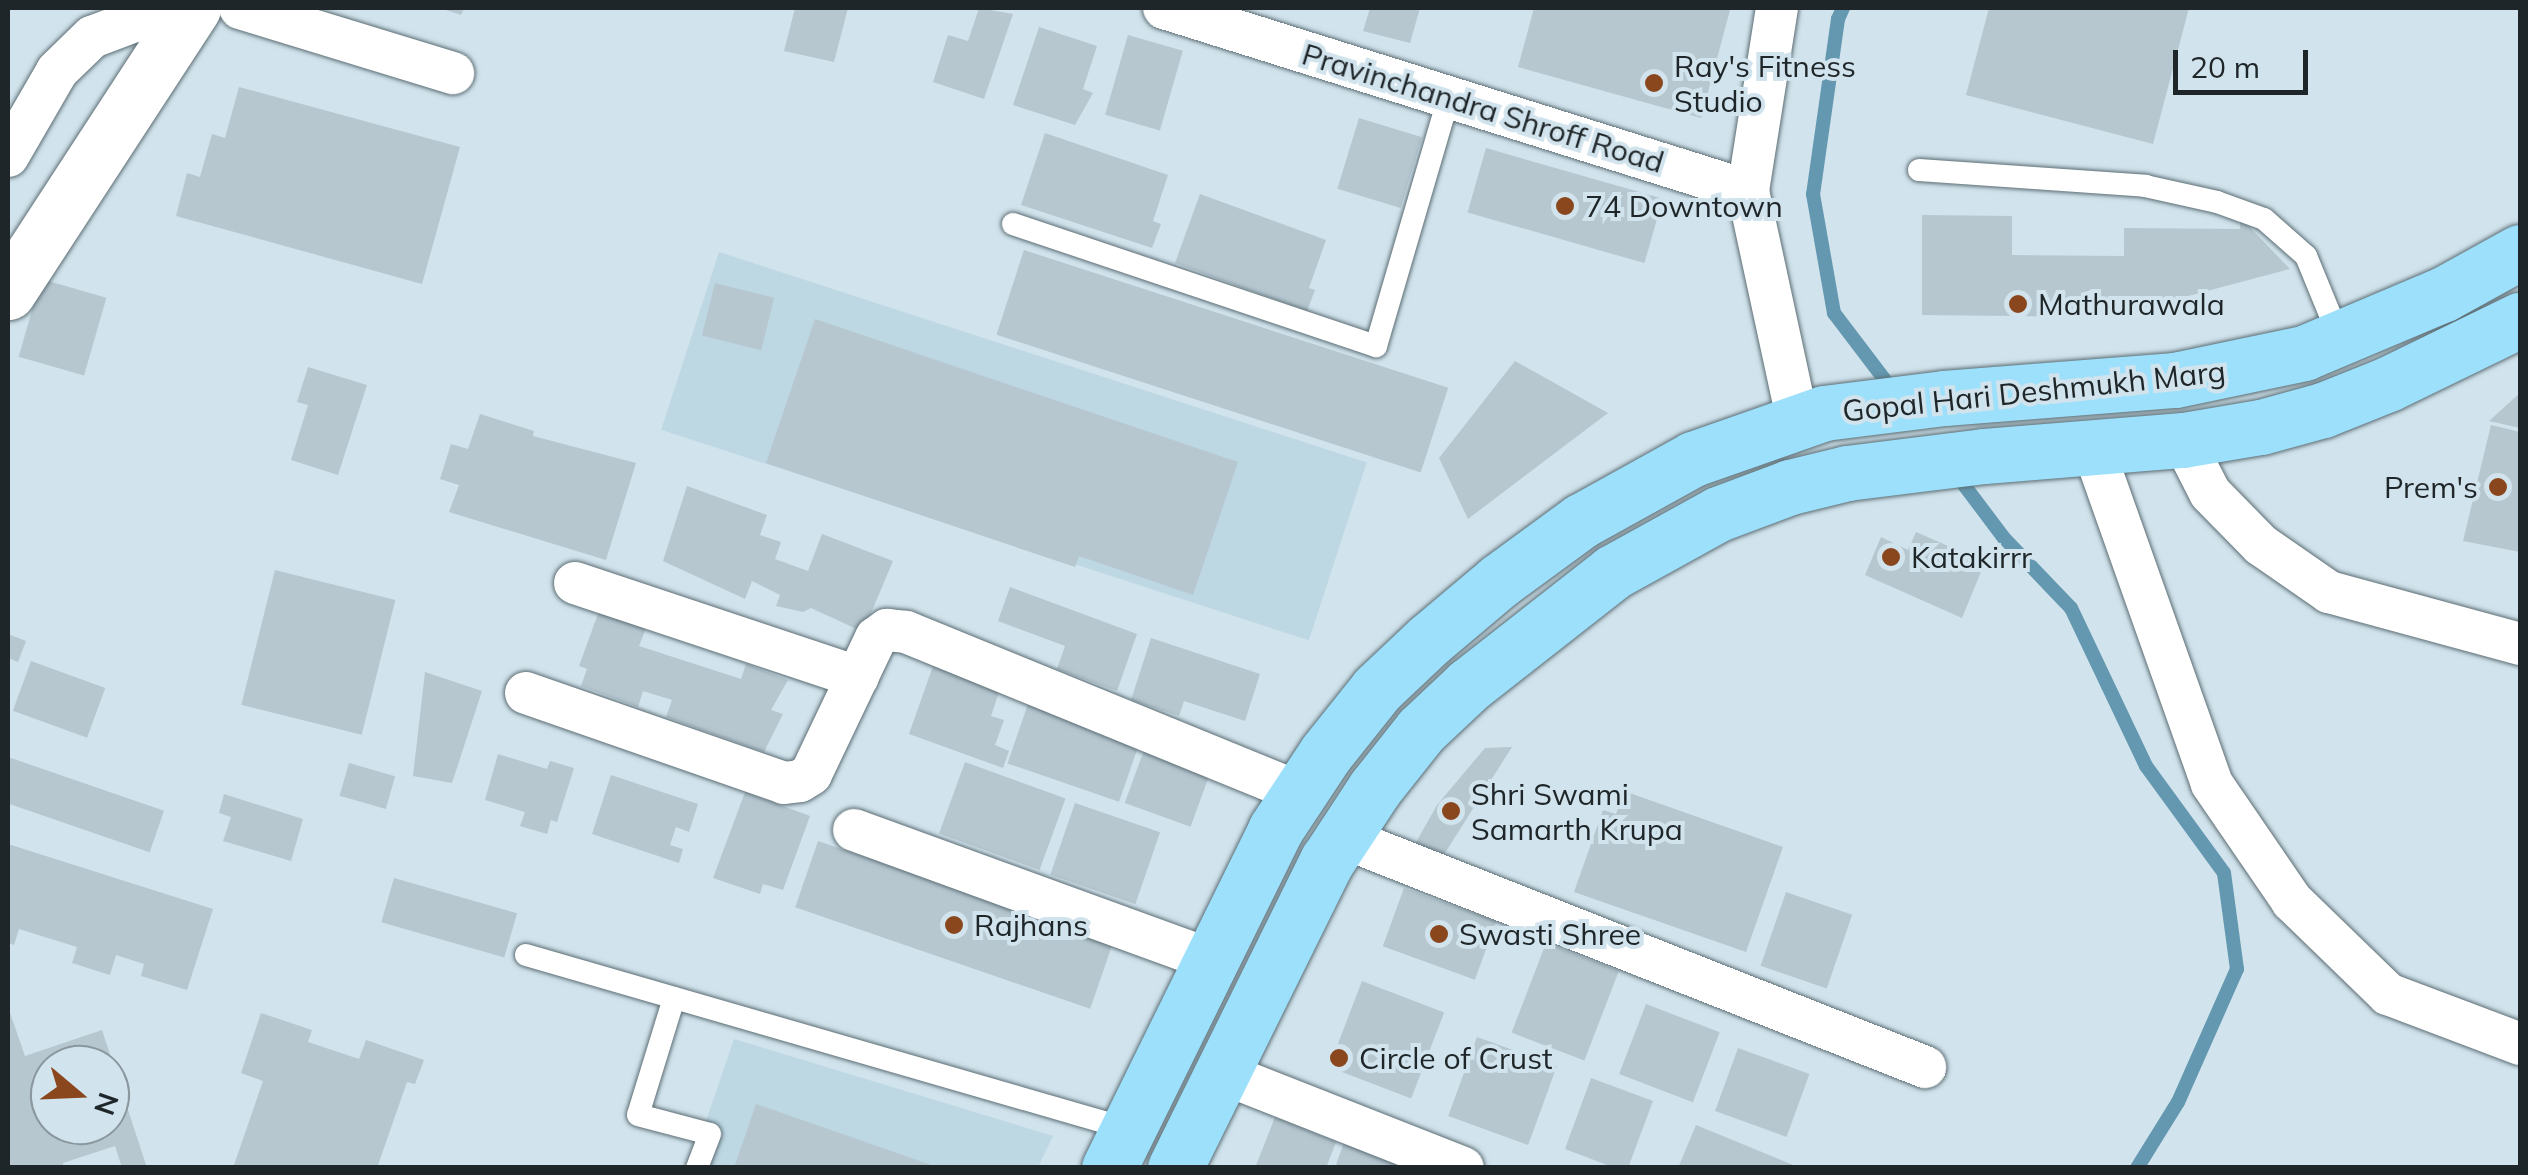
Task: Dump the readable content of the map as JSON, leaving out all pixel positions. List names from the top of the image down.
{
  "streets": {
    "main road": ["Gopal Hari Deshmukh Marg"],
    "street": ["Pravinchandra Shroff Road"]
  },
  "places": [
    "Ray's Fitness Studio",
    "74 Downtown",
    "Mathurawala",
    "Prem's",
    "Katakirrr",
    "Shri Swami Samarth Krupa",
    "Rajhans",
    "Swasti Shree",
    "Circle of Crust"
  ],
  "scale_bar": "20 m",
  "north": "right"
}
